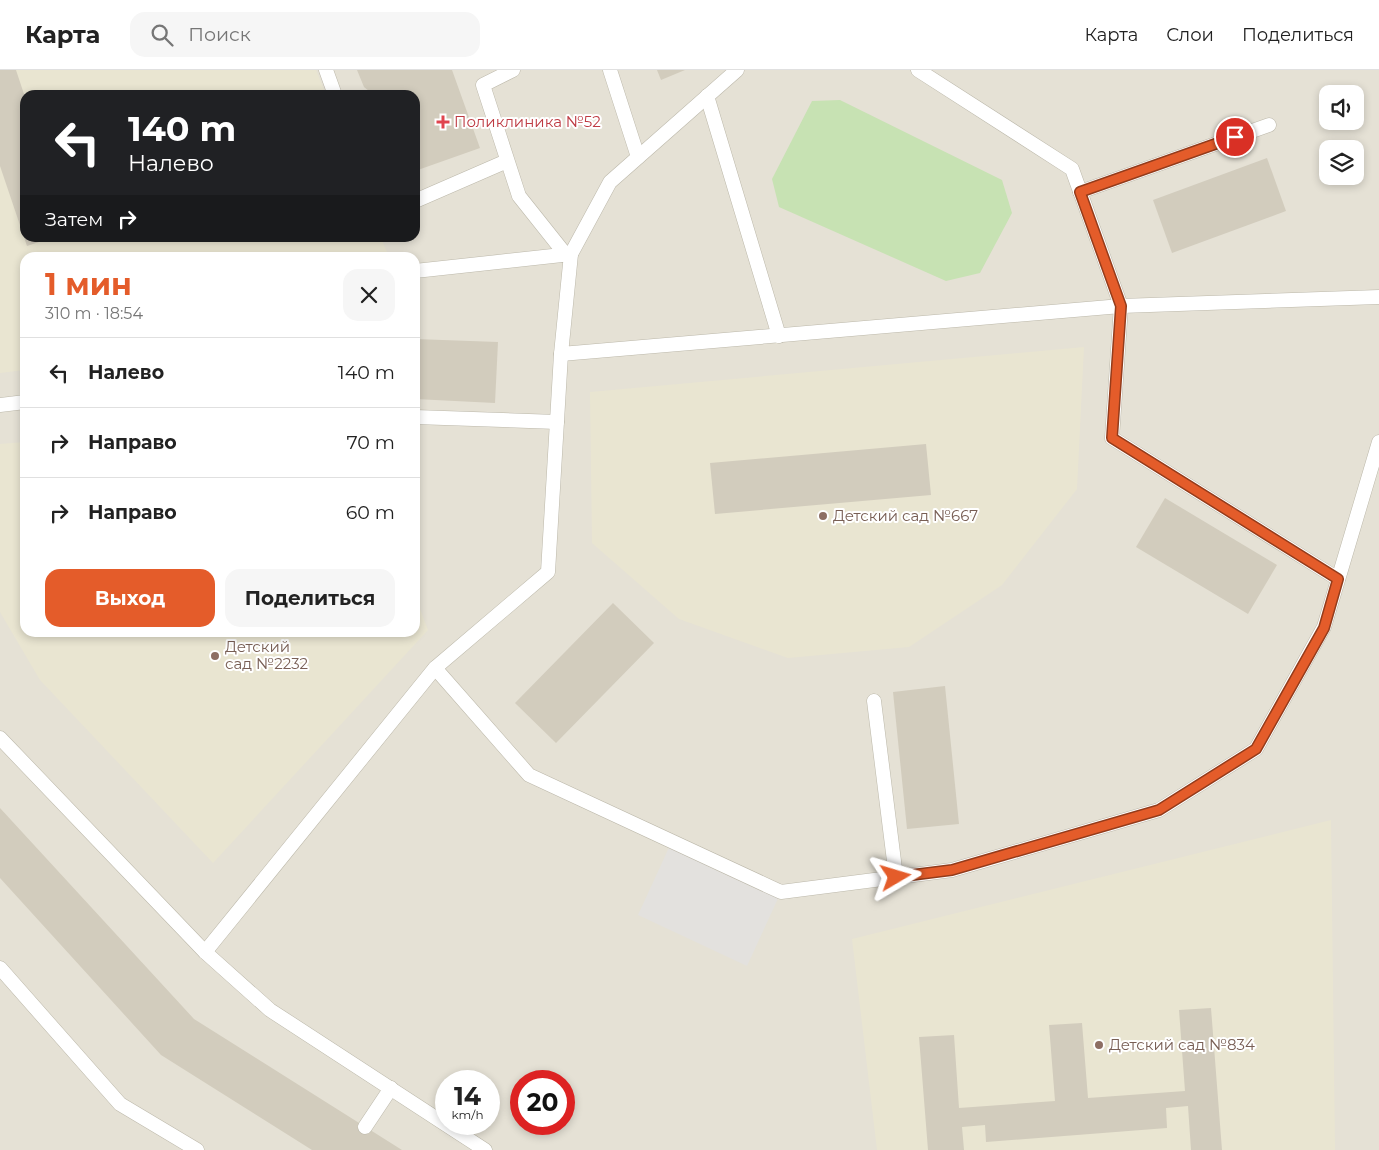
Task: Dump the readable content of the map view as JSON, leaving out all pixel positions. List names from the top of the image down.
{
  "places": {
    "health": ["Поликлиника №52"],
    "other": ["Детский сад №667", "Детский сад №2232", "Детский сад №834"]
  },
  "page": {
    "header": "Карта",
    "search": "Поиск",
    "nav": ["Карта", "Слои", "Поделиться"],
    "turn": ["140 m", "Налево"],
    "then": "Затем",
    "heading": ["1 мин", "310 m · 18:54"],
    "list": [
      {
        "name": "Налево",
        "value": "140 m"
      },
      {
        "name": "Направо",
        "value": "70 m"
      },
      {
        "name": "Направо",
        "value": "60 m"
      }
    ],
    "buttons": ["Выход", "Поделиться"],
    "speed": "14 km/h",
    "limit": "20"
  }
}
